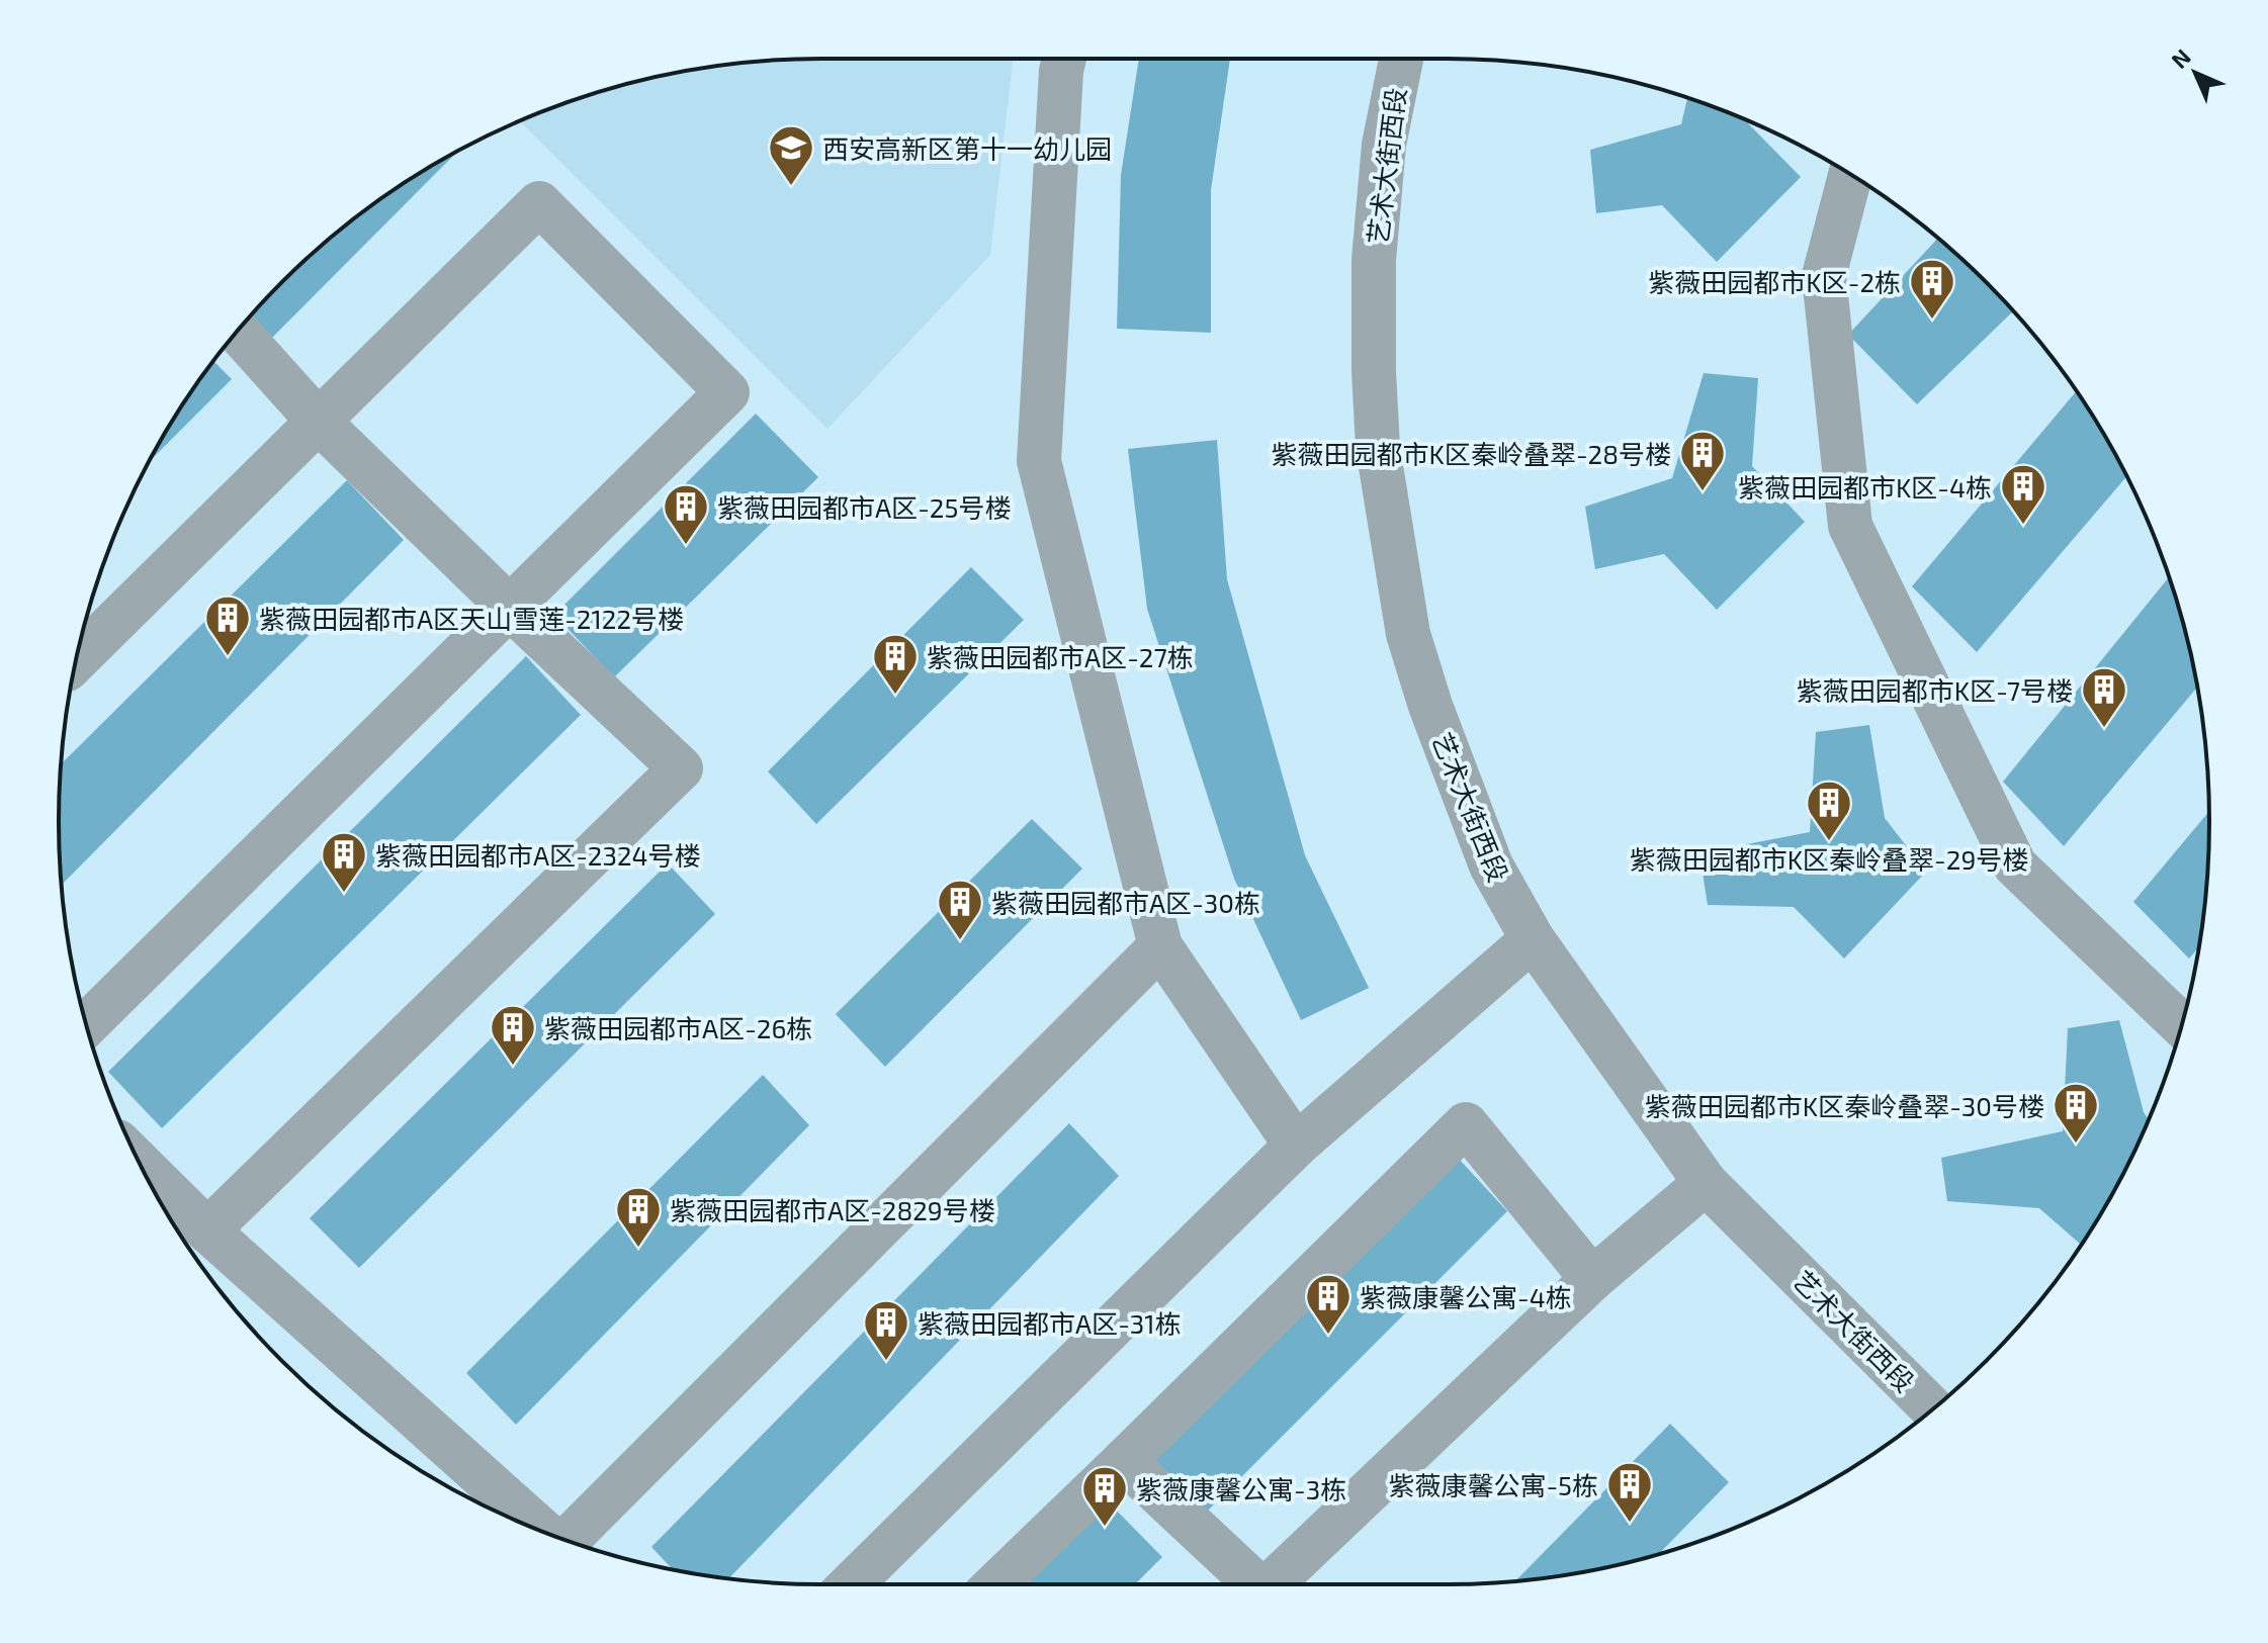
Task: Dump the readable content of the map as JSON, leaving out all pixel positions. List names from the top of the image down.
{
  "streets": {
    "street": ["艺术大街西段"]
  },
  "places": {
    "school or university": ["西安高新区第十一幼儿园"],
    "building": [
      "紫薇田园都市K区-2栋",
      "紫薇田园都市K区秦岭叠翠-28号楼",
      "紫薇田园都市K区-4栋",
      "紫薇田园都市A区-25号楼",
      "紫薇田园都市A区天山雪莲-2122号楼",
      "紫薇田园都市A区-27栋",
      "紫薇田园都市K区-7号楼",
      "紫薇田园都市K区秦岭叠翠-29号楼",
      "紫薇田园都市A区-2324号楼",
      "紫薇田园都市A区-30栋",
      "紫薇田园都市A区-26栋",
      "紫薇田园都市K区秦岭叠翠-30号楼",
      "紫薇田园都市A区-2829号楼",
      "紫薇康馨公寓-4栋",
      "紫薇田园都市A区-31栋",
      "紫薇康馨公寓-5栋",
      "紫薇康馨公寓-3栋"
    ]
  },
  "north": "top left"
}
